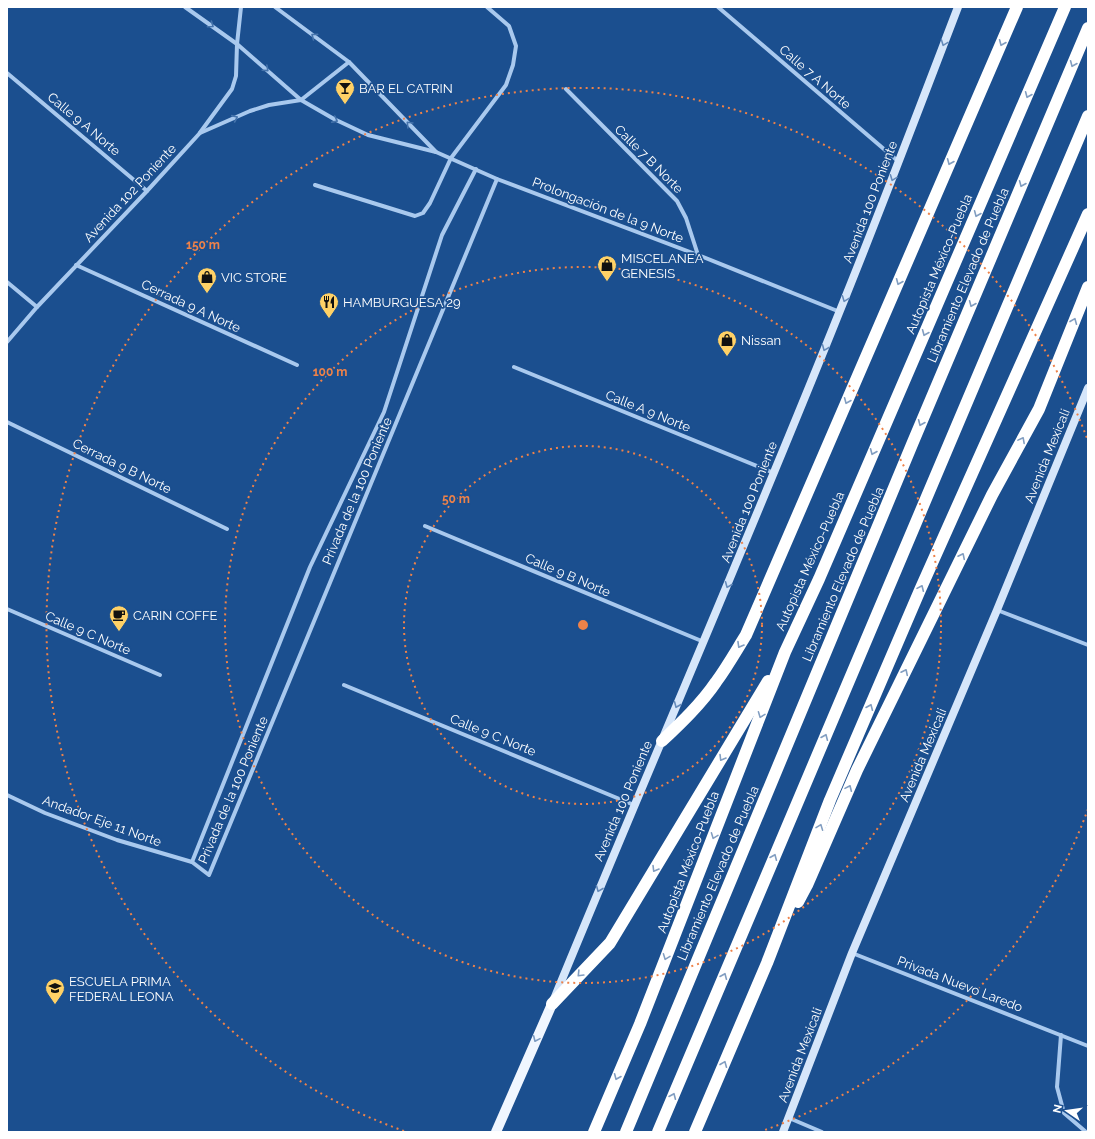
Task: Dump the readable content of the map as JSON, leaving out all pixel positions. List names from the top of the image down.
{
  "streets": {
    "highway": ["Autopista México-Puebla", "Libramiento Elevado de Puebla"],
    "street": [
      "Calle 7 A Norte",
      "Calle 9 A Norte",
      "Calle 7 B Norte",
      "Avenida 102 Poniente",
      "Avenida 100 Poniente",
      "Prolongación de la 9 Norte",
      "Cerrada 9 A Norte",
      "Calle A 9 Norte",
      "Avenida Mexicali",
      "Cerrada 9 B Norte",
      "Privada de la 100 Poniente",
      "Calle 9 B Norte",
      "Calle 9 C Norte",
      "Andador Eje 11 Norte",
      "Privada Nuevo Laredo"
    ]
  },
  "crossings": [
    ["Calle 7 A Norte", "Avenida 100 Poniente"],
    ["Calle 9 A Norte", "Avenida 102 Poniente"],
    ["Calle 7 B Norte", "Prolongación de la 9 Norte"],
    ["Avenida 102 Poniente", "Prolongación de la 9 Norte"],
    ["Avenida 102 Poniente", "Cerrada 9 A Norte"],
    ["Avenida 100 Poniente", "Prolongación de la 9 Norte"],
    ["Avenida 100 Poniente", "Calle A 9 Norte"],
    ["Avenida 100 Poniente", "Calle 9 B Norte"],
    ["Avenida 100 Poniente", "Calle 9 C Norte"],
    ["Prolongación de la 9 Norte", "Privada de la 100 Poniente"],
    ["Avenida Mexicali", "Privada Nuevo Laredo"],
    ["Privada de la 100 Poniente", "Andador Eje 11 Norte"]
  ],
  "one_way": ["Avenida 100 Poniente"],
  "places": {
    "bar": ["BAR EL CATRIN"],
    "shop": ["MISCELANEA GENESIS", "VIC STORE", "Nissan"],
    "restaurant": ["HAMBURGUESA 29"],
    "cafe": ["CARIN COFFE"],
    "school or university": ["ESCUELA PRIMA FEDERAL LEONA"]
  },
  "north": "left",
  "rings": ["150 m", "100 m", "50 m"]
}
